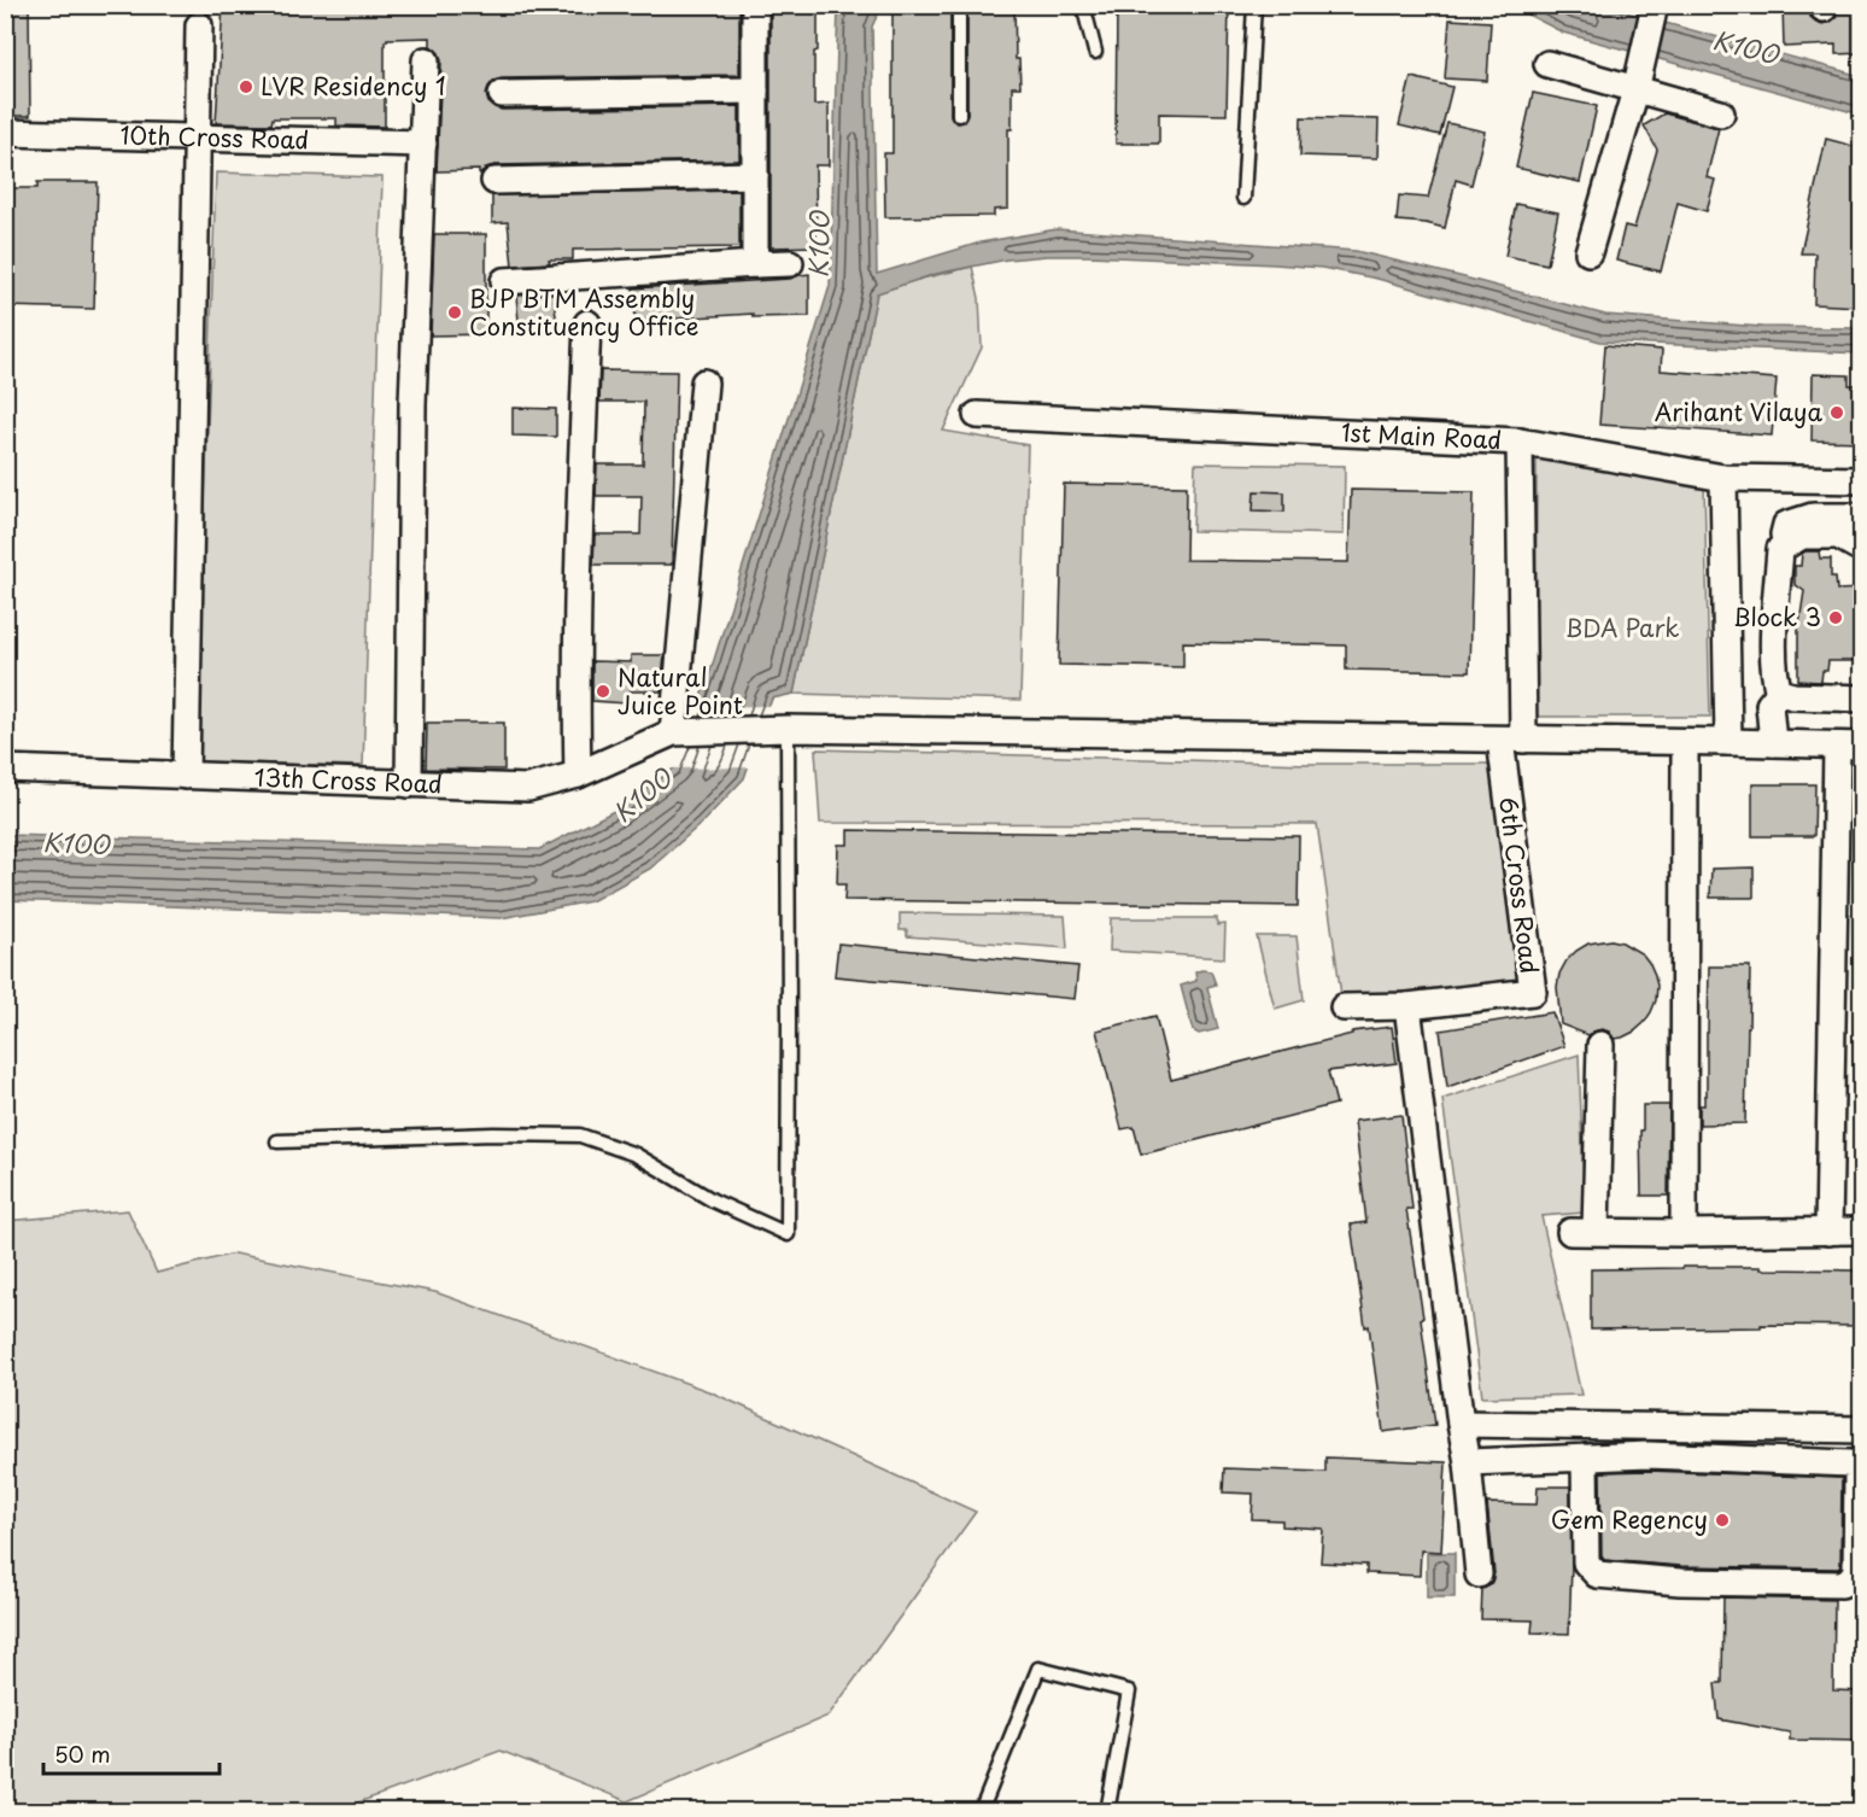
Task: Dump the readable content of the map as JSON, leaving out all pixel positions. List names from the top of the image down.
{
  "streets": {
    "street": [
      "10th Cross Road",
      "1st Main Road",
      "13th Cross Road",
      "6th Cross Road"
    ]
  },
  "water": ["K100"],
  "parks": ["BDA Park"],
  "places": [
    "LVR Residency 1",
    "BJP BTM Assembly Constituency Office",
    "Arihant Vilaya",
    "Block 3",
    "Natural Juice Point",
    "Gem Regency"
  ],
  "scale_bar": "50 m"
}
